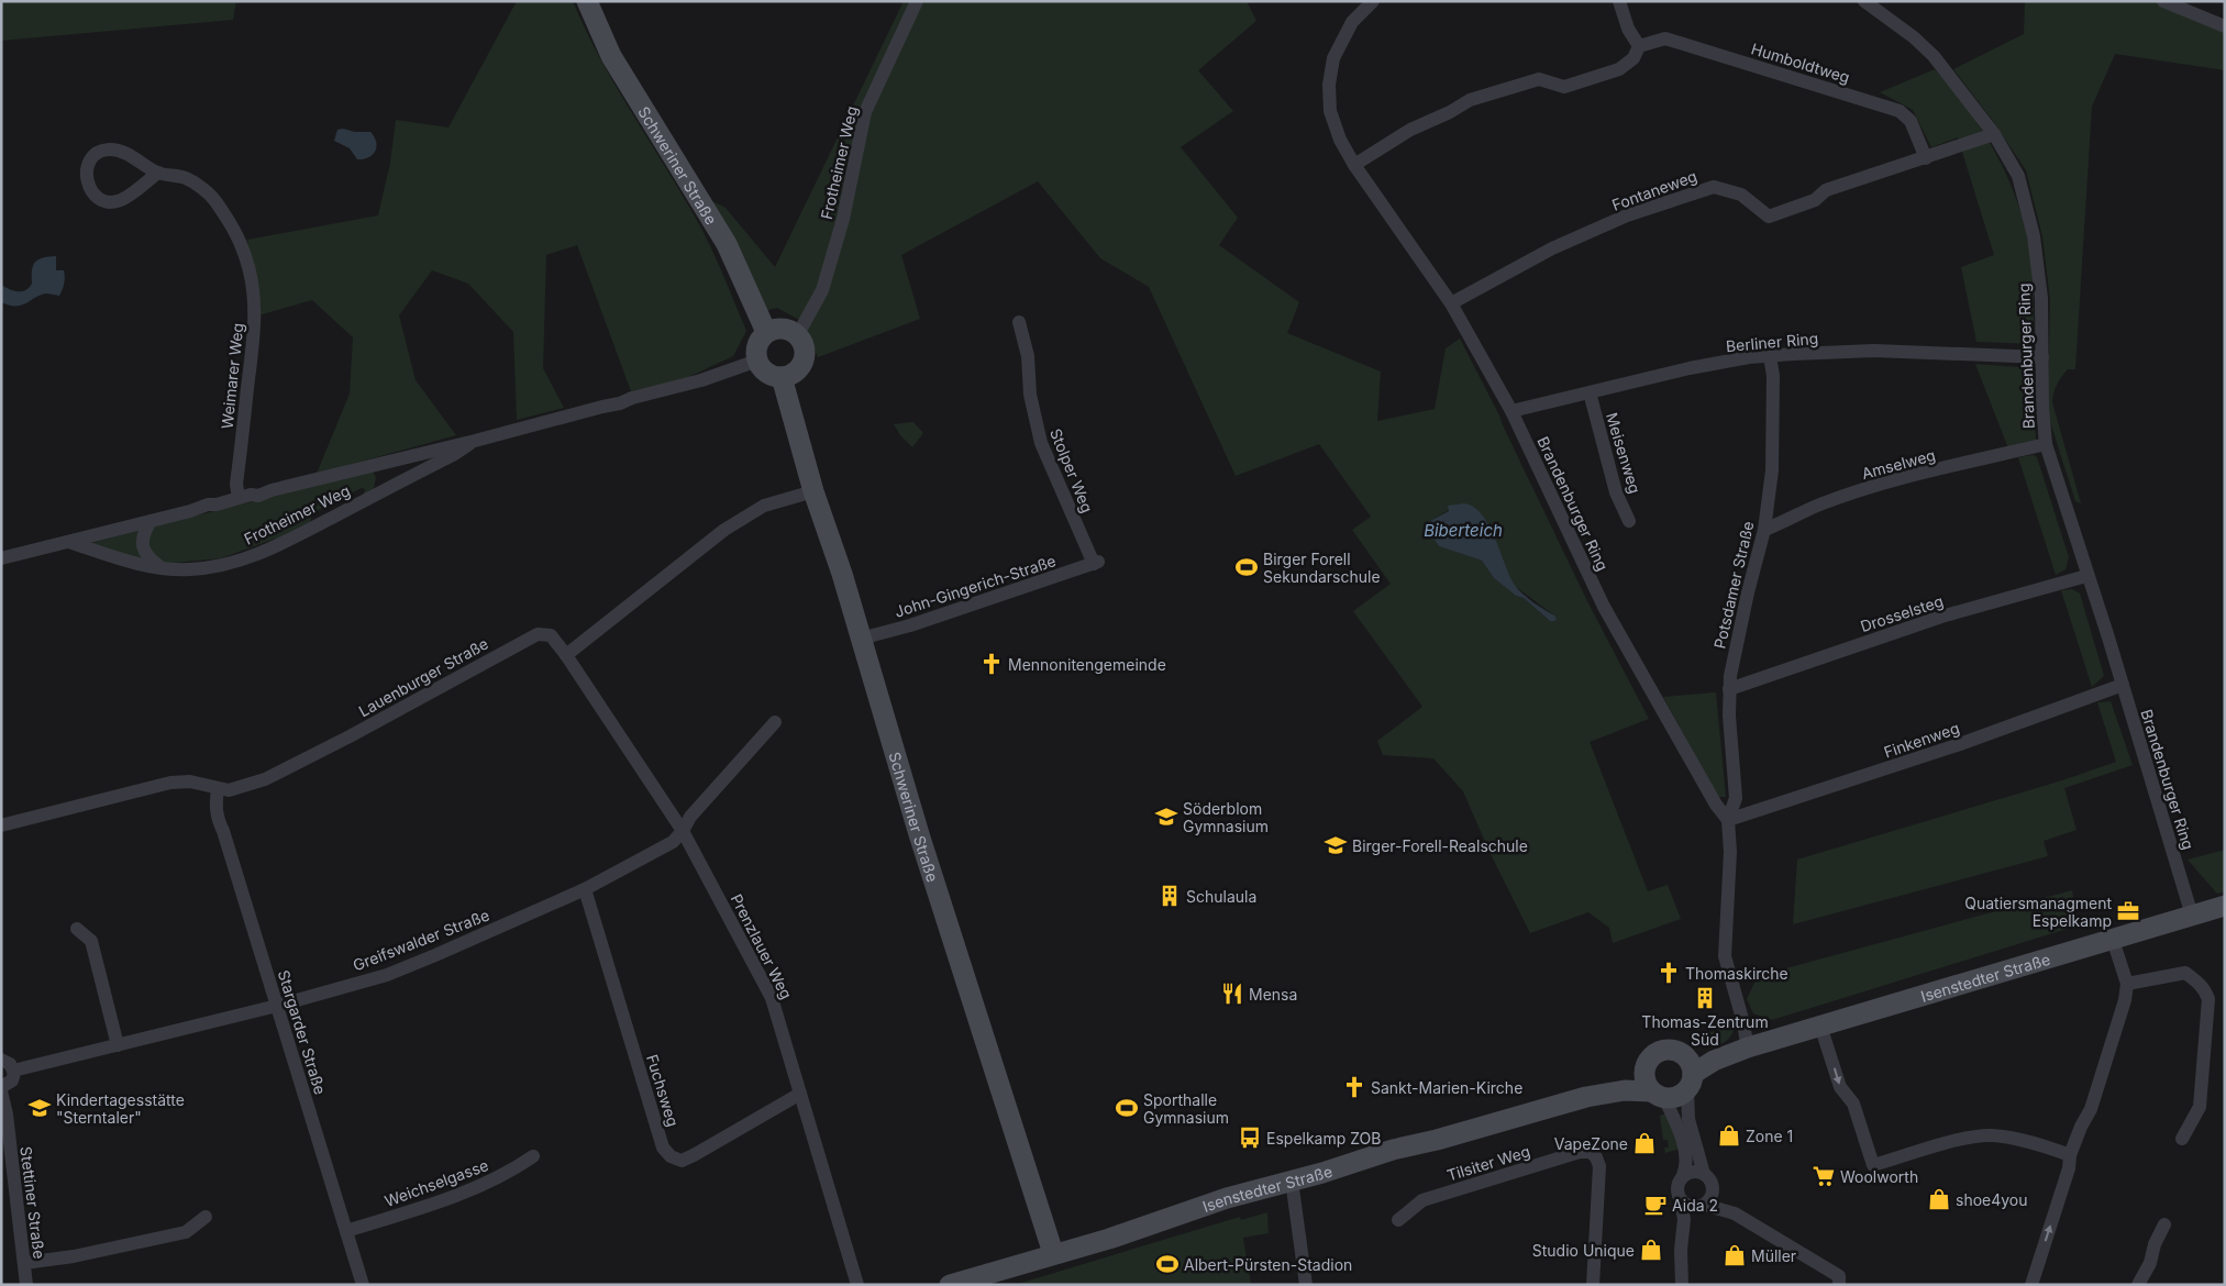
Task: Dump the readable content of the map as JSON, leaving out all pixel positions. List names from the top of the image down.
{
  "streets": {
    "street": [
      "Humboldtweg",
      "Frotheimer Weg",
      "Schweriner Straße",
      "Fontaneweg",
      "Berliner Ring",
      "Brandenburger Ring",
      "Weimarer Weg",
      "Meisenweg",
      "Amselweg",
      "Stolper Weg",
      "Potsdamer Straße",
      "John-Gingerich-Straße",
      "Drosselsteg",
      "Lauenburger Straße",
      "Finkenweg",
      "Greifswalder Straße",
      "Prenzlauer Weg",
      "Isenstedter Straße",
      "Stargarder Straße",
      "Fuchsweg",
      "Tilsiter Weg",
      "Weichselgasse",
      "Stettiner Straße"
    ]
  },
  "crossings": [
    ["Humboldtweg", "Fontaneweg"],
    ["Frotheimer Weg", "Schweriner Straße"],
    ["Frotheimer Weg", "Weimarer Weg"],
    ["Schweriner Straße", "John-Gingerich-Straße"],
    ["Schweriner Straße", "Isenstedter Straße"],
    ["Fontaneweg", "Brandenburger Ring"],
    ["Berliner Ring", "Brandenburger Ring"],
    ["Berliner Ring", "Meisenweg"],
    ["Berliner Ring", "Potsdamer Straße"],
    ["Brandenburger Ring", "Amselweg"],
    ["Brandenburger Ring", "Potsdamer Straße"],
    ["Brandenburger Ring", "Drosselsteg"],
    ["Brandenburger Ring", "Finkenweg"],
    ["Brandenburger Ring", "Isenstedter Straße"],
    ["Amselweg", "Potsdamer Straße"],
    ["Stolper Weg", "John-Gingerich-Straße"],
    ["Potsdamer Straße", "Drosselsteg"],
    ["Potsdamer Straße", "Finkenweg"],
    ["Lauenburger Straße", "Prenzlauer Weg"],
    ["Lauenburger Straße", "Stargarder Straße"],
    ["Greifswalder Straße", "Prenzlauer Weg"],
    ["Greifswalder Straße", "Stargarder Straße"],
    ["Greifswalder Straße", "Fuchsweg"],
    ["Prenzlauer Weg", "Fuchsweg"],
    ["Stargarder Straße", "Weichselgasse"]
  ],
  "water": ["Biberteich"],
  "places": {
    "sports": ["Birger Forell Sekundarschule", "Sporthalle Gymnasium", "Albert-Pürsten-Stadion"],
    "church": ["Mennonitengemeinde", "Thomaskirche", "Sankt-Marien-Kirche"],
    "school or university": ["Söderblom Gymnasium", "Birger-Forell-Realschule", "Kindertagesstätte \"Sterntaler\""],
    "building": ["Schulaula", "Thomas-Zentrum Süd"],
    "office": ["Quatiersmanagment Espelkamp"],
    "restaurant": ["Mensa"],
    "shop": [
      "Zone 1",
      "VapeZone",
      "shoe4you",
      "Studio Unique",
      "Müller"
    ],
    "bus stop": ["Espelkamp ZOB"],
    "supermarket": ["Woolworth"],
    "cafe": ["Aida 2"]
  }
}
